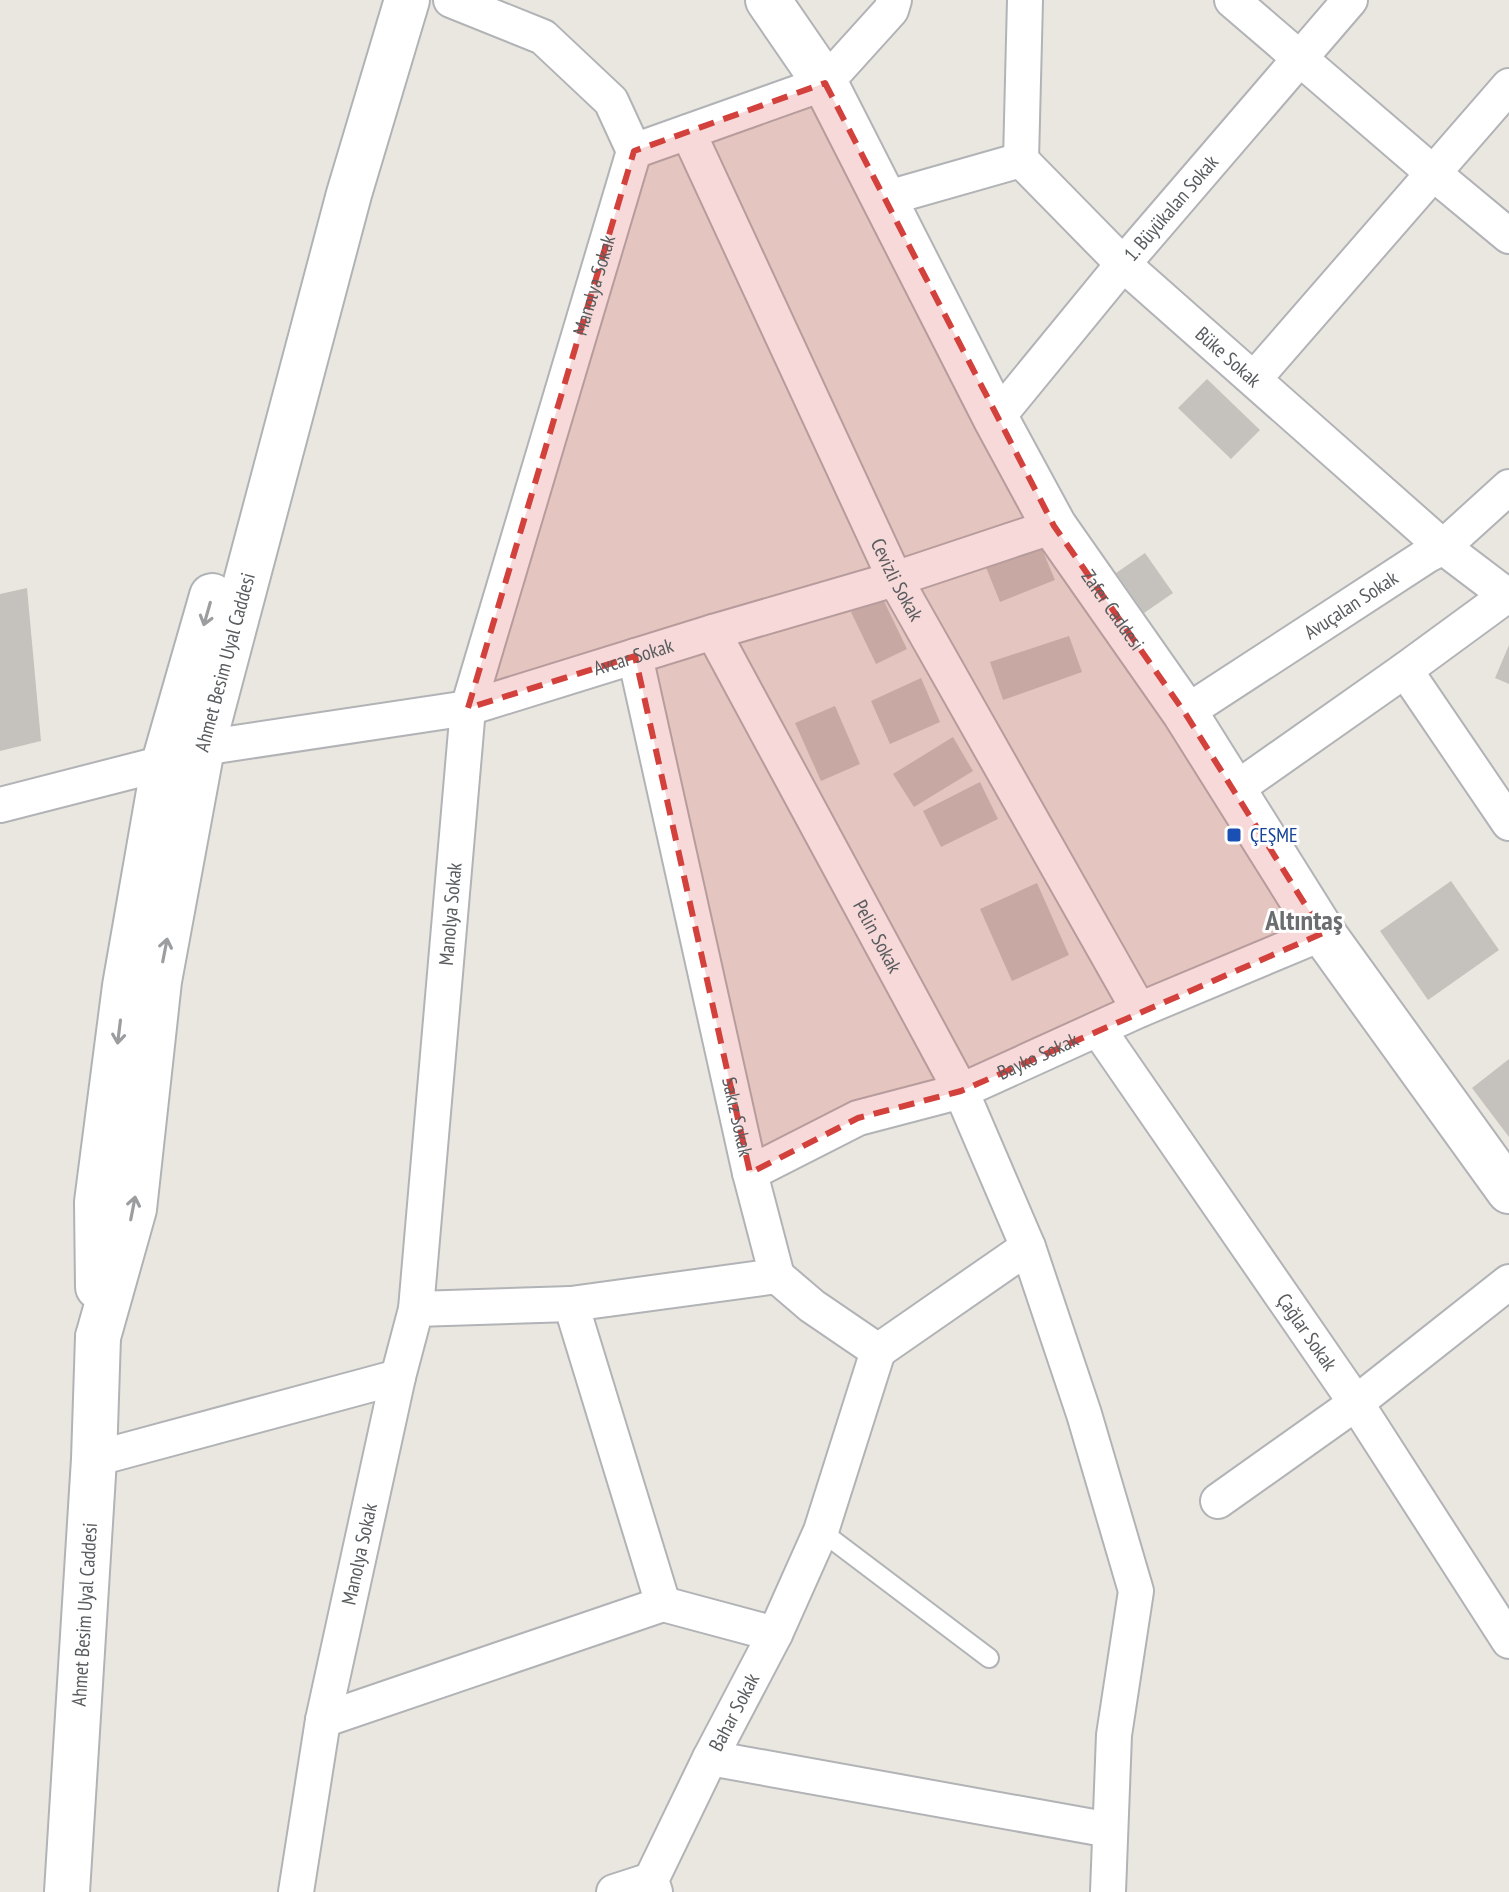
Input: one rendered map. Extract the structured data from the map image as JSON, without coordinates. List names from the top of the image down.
{
  "streets": {
    "main road": ["Zafer Caddesi", "Ahmet Besim Uyal Caddesi"],
    "street": [
      "1. Büyükalan Sokak",
      "Manolya Sokak",
      "Büke Sokak",
      "Cevizli Sokak",
      "Avuçalan Sokak",
      "Avcar Sokak",
      "Pelin Sokak",
      "Bayko Sokak",
      "Sakız Sokak",
      "Çağlar Sokak",
      "Bahar Sokak"
    ]
  },
  "crossings": [
    ["1. Büyükalan Sokak", "Büke Sokak"],
    ["1. Büyükalan Sokak", "Zafer Caddesi"],
    ["Manolya Sokak", "Avcar Sokak"],
    ["Büke Sokak", "Avuçalan Sokak"],
    ["Cevizli Sokak", "Avcar Sokak"],
    ["Cevizli Sokak", "Bayko Sokak"],
    ["Avuçalan Sokak", "Zafer Caddesi"],
    ["Zafer Caddesi", "Avcar Sokak"],
    ["Zafer Caddesi", "Bayko Sokak"],
    ["Avcar Sokak", "Ahmet Besim Uyal Caddesi"],
    ["Avcar Sokak", "Pelin Sokak"],
    ["Avcar Sokak", "Sakız Sokak"],
    ["Pelin Sokak", "Bayko Sokak"],
    ["Bayko Sokak", "Sakız Sokak"],
    ["Bayko Sokak", "Çağlar Sokak"]
  ],
  "districts": ["Altıntaş"],
  "places": {
    "transit": ["ÇEŞME"]
  }
}
